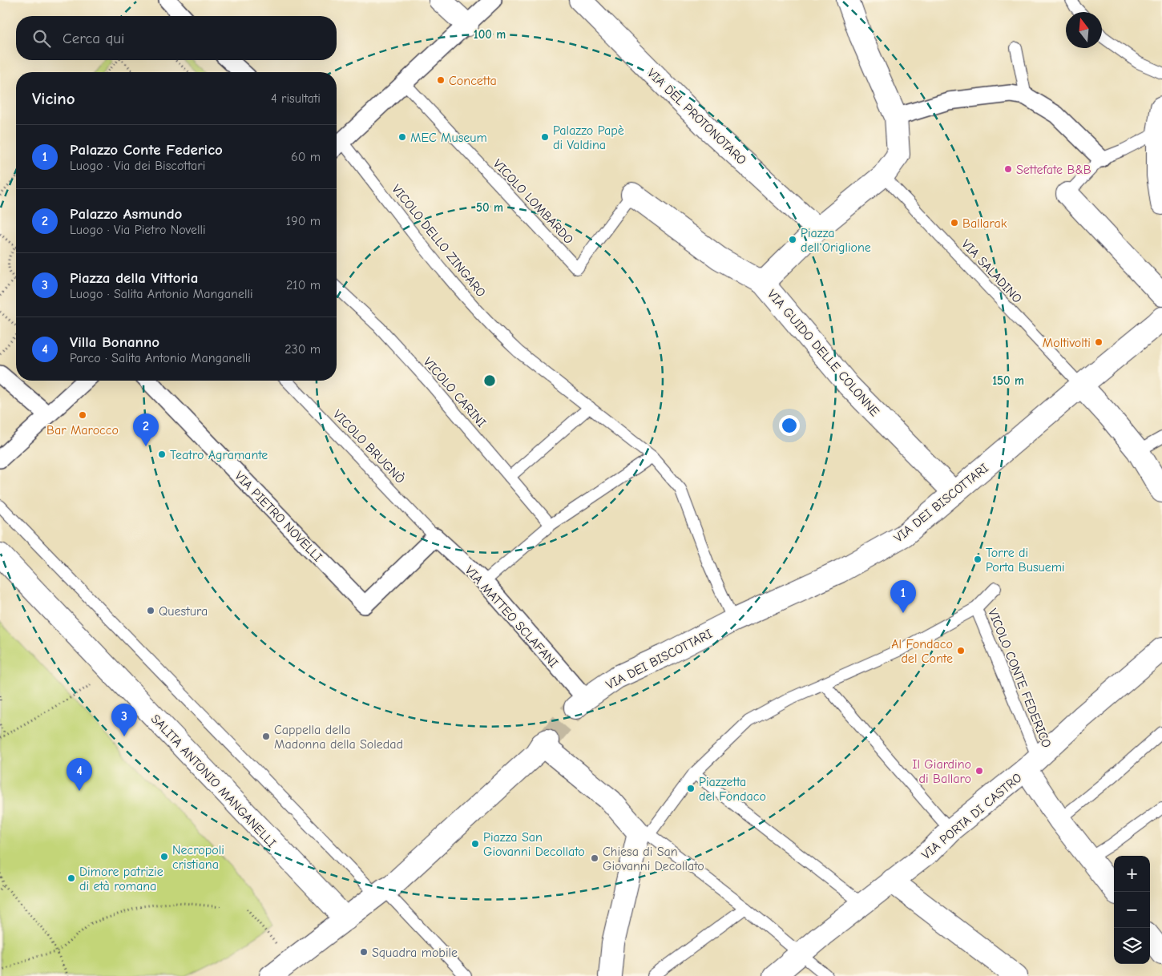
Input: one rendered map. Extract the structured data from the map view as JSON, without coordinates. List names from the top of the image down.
{
  "streets": {
    "street": [
      "VIA DEL PROTONOTARO",
      "VIA GUIDO DELLE COLONNE",
      "VIA DEI BISCOTTARI",
      "VIA PIETRO NOVELLI",
      "VIA MATTEO SCLAFANI",
      "SALITA ANTONIO MANGANELLI",
      "VIA PORTA DI CASTRO"
    ],
    "lane": [
      "VICOLO LOMBARDO",
      "VICOLO DELLO ZINGARO",
      "VIA SALADINO",
      "VICOLO CARINI",
      "VICOLO BRUGNÒ",
      "VICOLO CONTE FEDERICO"
    ]
  },
  "crossings": [
    ["VICOLO LOMBARDO", "VIA GUIDO DELLE COLONNE"],
    ["VICOLO DELLO ZINGARO", "VIA DEI BISCOTTARI"],
    ["VIA SALADINO", "VIA DEI BISCOTTARI"],
    ["VIA GUIDO DELLE COLONNE", "VIA DEI BISCOTTARI"],
    ["VICOLO BRUGNÒ", "VIA PIETRO NOVELLI"],
    ["VICOLO BRUGNÒ", "VIA MATTEO SCLAFANI"],
    ["VIA DEI BISCOTTARI", "VIA MATTEO SCLAFANI"],
    ["VIA PIETRO NOVELLI", "VIA MATTEO SCLAFANI"],
    ["VICOLO CONTE FEDERICO", "VIA PORTA DI CASTRO"]
  ],
  "places": [
    "Concetta",
    "MEC Museum",
    "Palazzo Papè di Valdina",
    "Settefate B&B",
    "Ballarak",
    "Piazza dell'Origlione",
    "Moltivolti",
    "Bar Marocco",
    "Teatro Agramante",
    "Torre di Porta Busuemi",
    "Questura",
    "Al Fondaco del Conte",
    "Cappella della Madonna della Soledad",
    "Il Giardino di Ballaro",
    "Piazzetta del Fondaco",
    "Piazza San Giovanni Decollato",
    "Necropoli cristiana",
    "Chiesa di San Giovanni Decollato",
    "Dimore patrizie di età romana",
    "Squadra mobile"
  ],
  "north": "top",
  "page": {
    "search": "Cerca qui",
    "heading": ["Vicino", "4 risultati"],
    "list": [
      {
        "mark": "1",
        "name": "Palazzo Conte Federico",
        "note": "Luogo · Via dei Biscottari",
        "value": "60 m"
      },
      {
        "mark": "2",
        "name": "Palazzo Asmundo",
        "note": "Luogo · Via Pietro Novelli",
        "value": "190 m"
      },
      {
        "mark": "3",
        "name": "Piazza della Vittoria",
        "note": "Luogo · Salita Antonio Manganelli",
        "value": "210 m"
      },
      {
        "mark": "4",
        "name": "Villa Bonanno",
        "note": "Parco · Salita Antonio Manganelli",
        "value": "230 m"
      }
    ],
    "pins": [
      "2",
      "1",
      "3",
      "4"
    ],
    "map_buttons": ["+", "−"]
  },
  "rings": ["100 m", "50 m", "150 m"]
}
